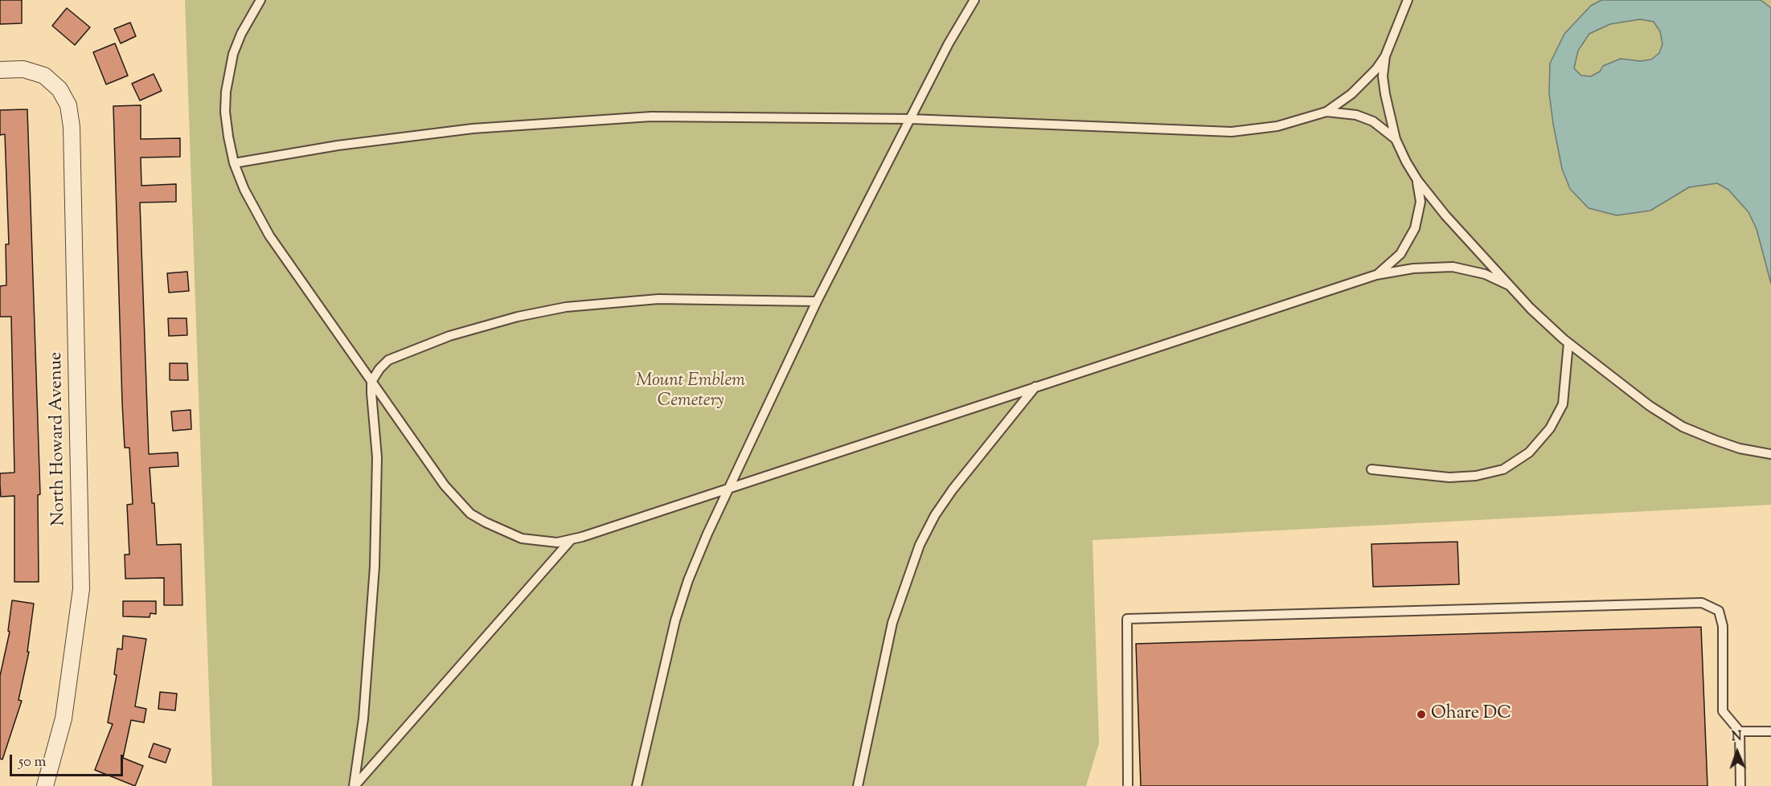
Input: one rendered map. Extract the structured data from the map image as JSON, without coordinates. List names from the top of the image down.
{
  "streets": {
    "street": ["North Howard Avenue"]
  },
  "parks": ["Mount Emblem Cemetery"],
  "places": ["Ohare DC"],
  "scale_bar": "50 m",
  "north": "top"
}
